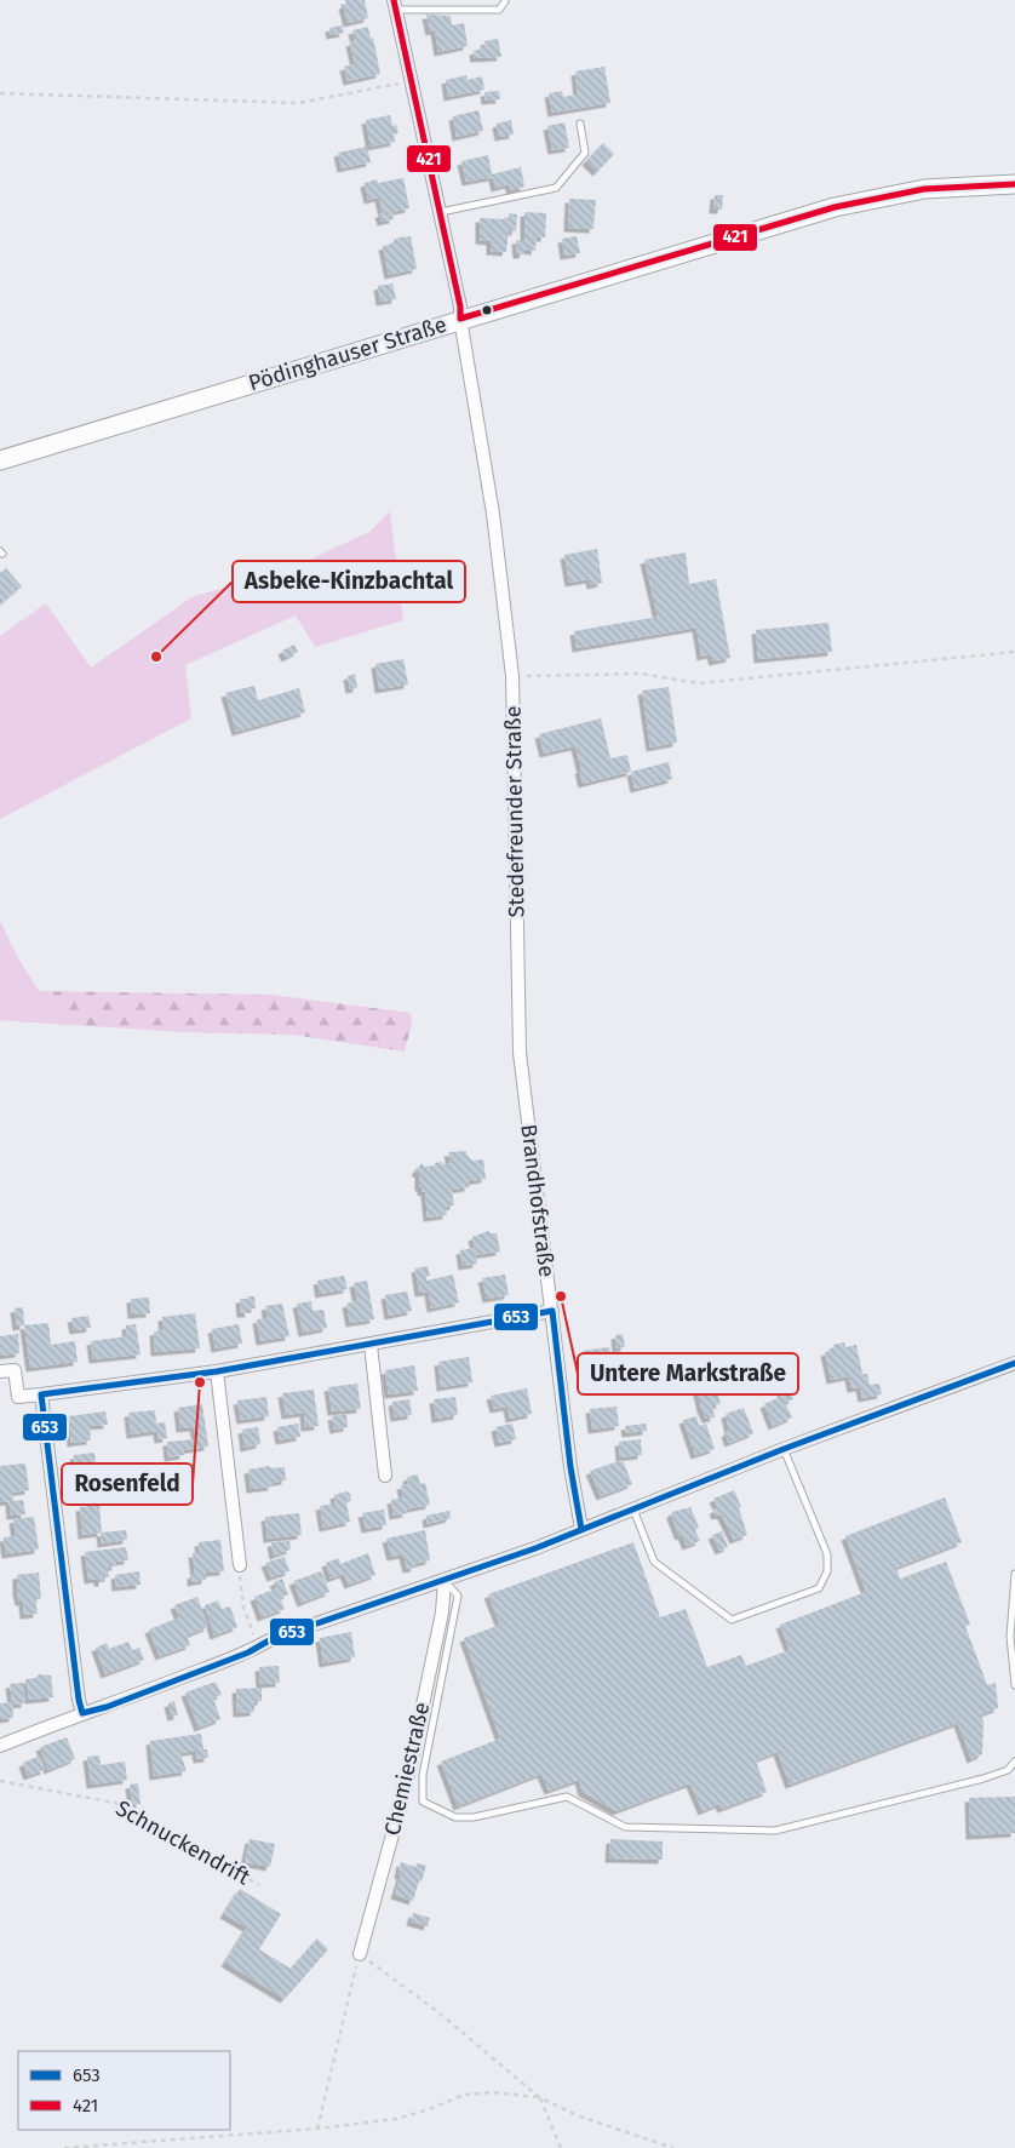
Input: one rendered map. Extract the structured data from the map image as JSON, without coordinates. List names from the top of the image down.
{
  "streets": {
    "street": [
      "Pödinghauser Straße",
      "Stedefreunder Straße",
      "Brandhofstraße",
      "Chemiestraße"
    ],
    "path": ["Schnuckendrift"]
  },
  "crossings": [
    ["Pödinghauser Straße", "Stedefreunder Straße"],
    ["Stedefreunder Straße", "Brandhofstraße"]
  ],
  "places": ["Asbeke-Kinzbachtal", "Untere Markstraße", "Rosenfeld"],
  "lines": ["transit line 421", "transit line 653"],
  "legend": ["653", "421"]
}
